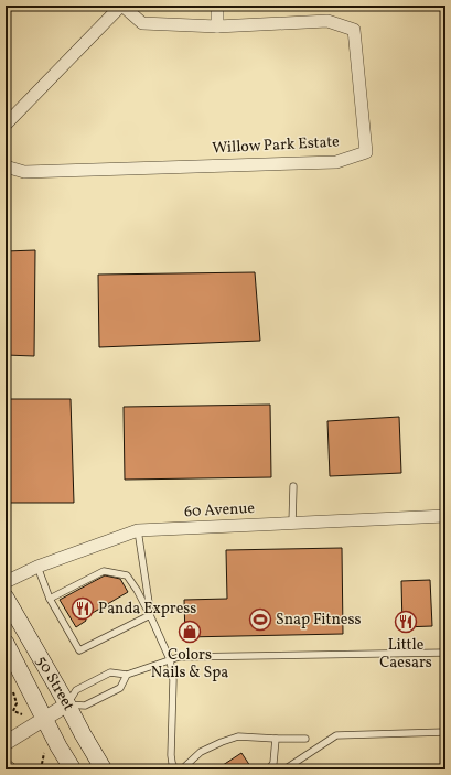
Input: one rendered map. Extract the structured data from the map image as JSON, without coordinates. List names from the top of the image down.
{
  "streets": {
    "main road": ["50 Street"],
    "street": ["Willow Park Estate", "60 Avenue"]
  },
  "places": {
    "restaurant": ["Panda Express", "Little Caesars"],
    "sports": ["Snap Fitness"],
    "shop": ["Colors Nails & Spa"]
  }
}
